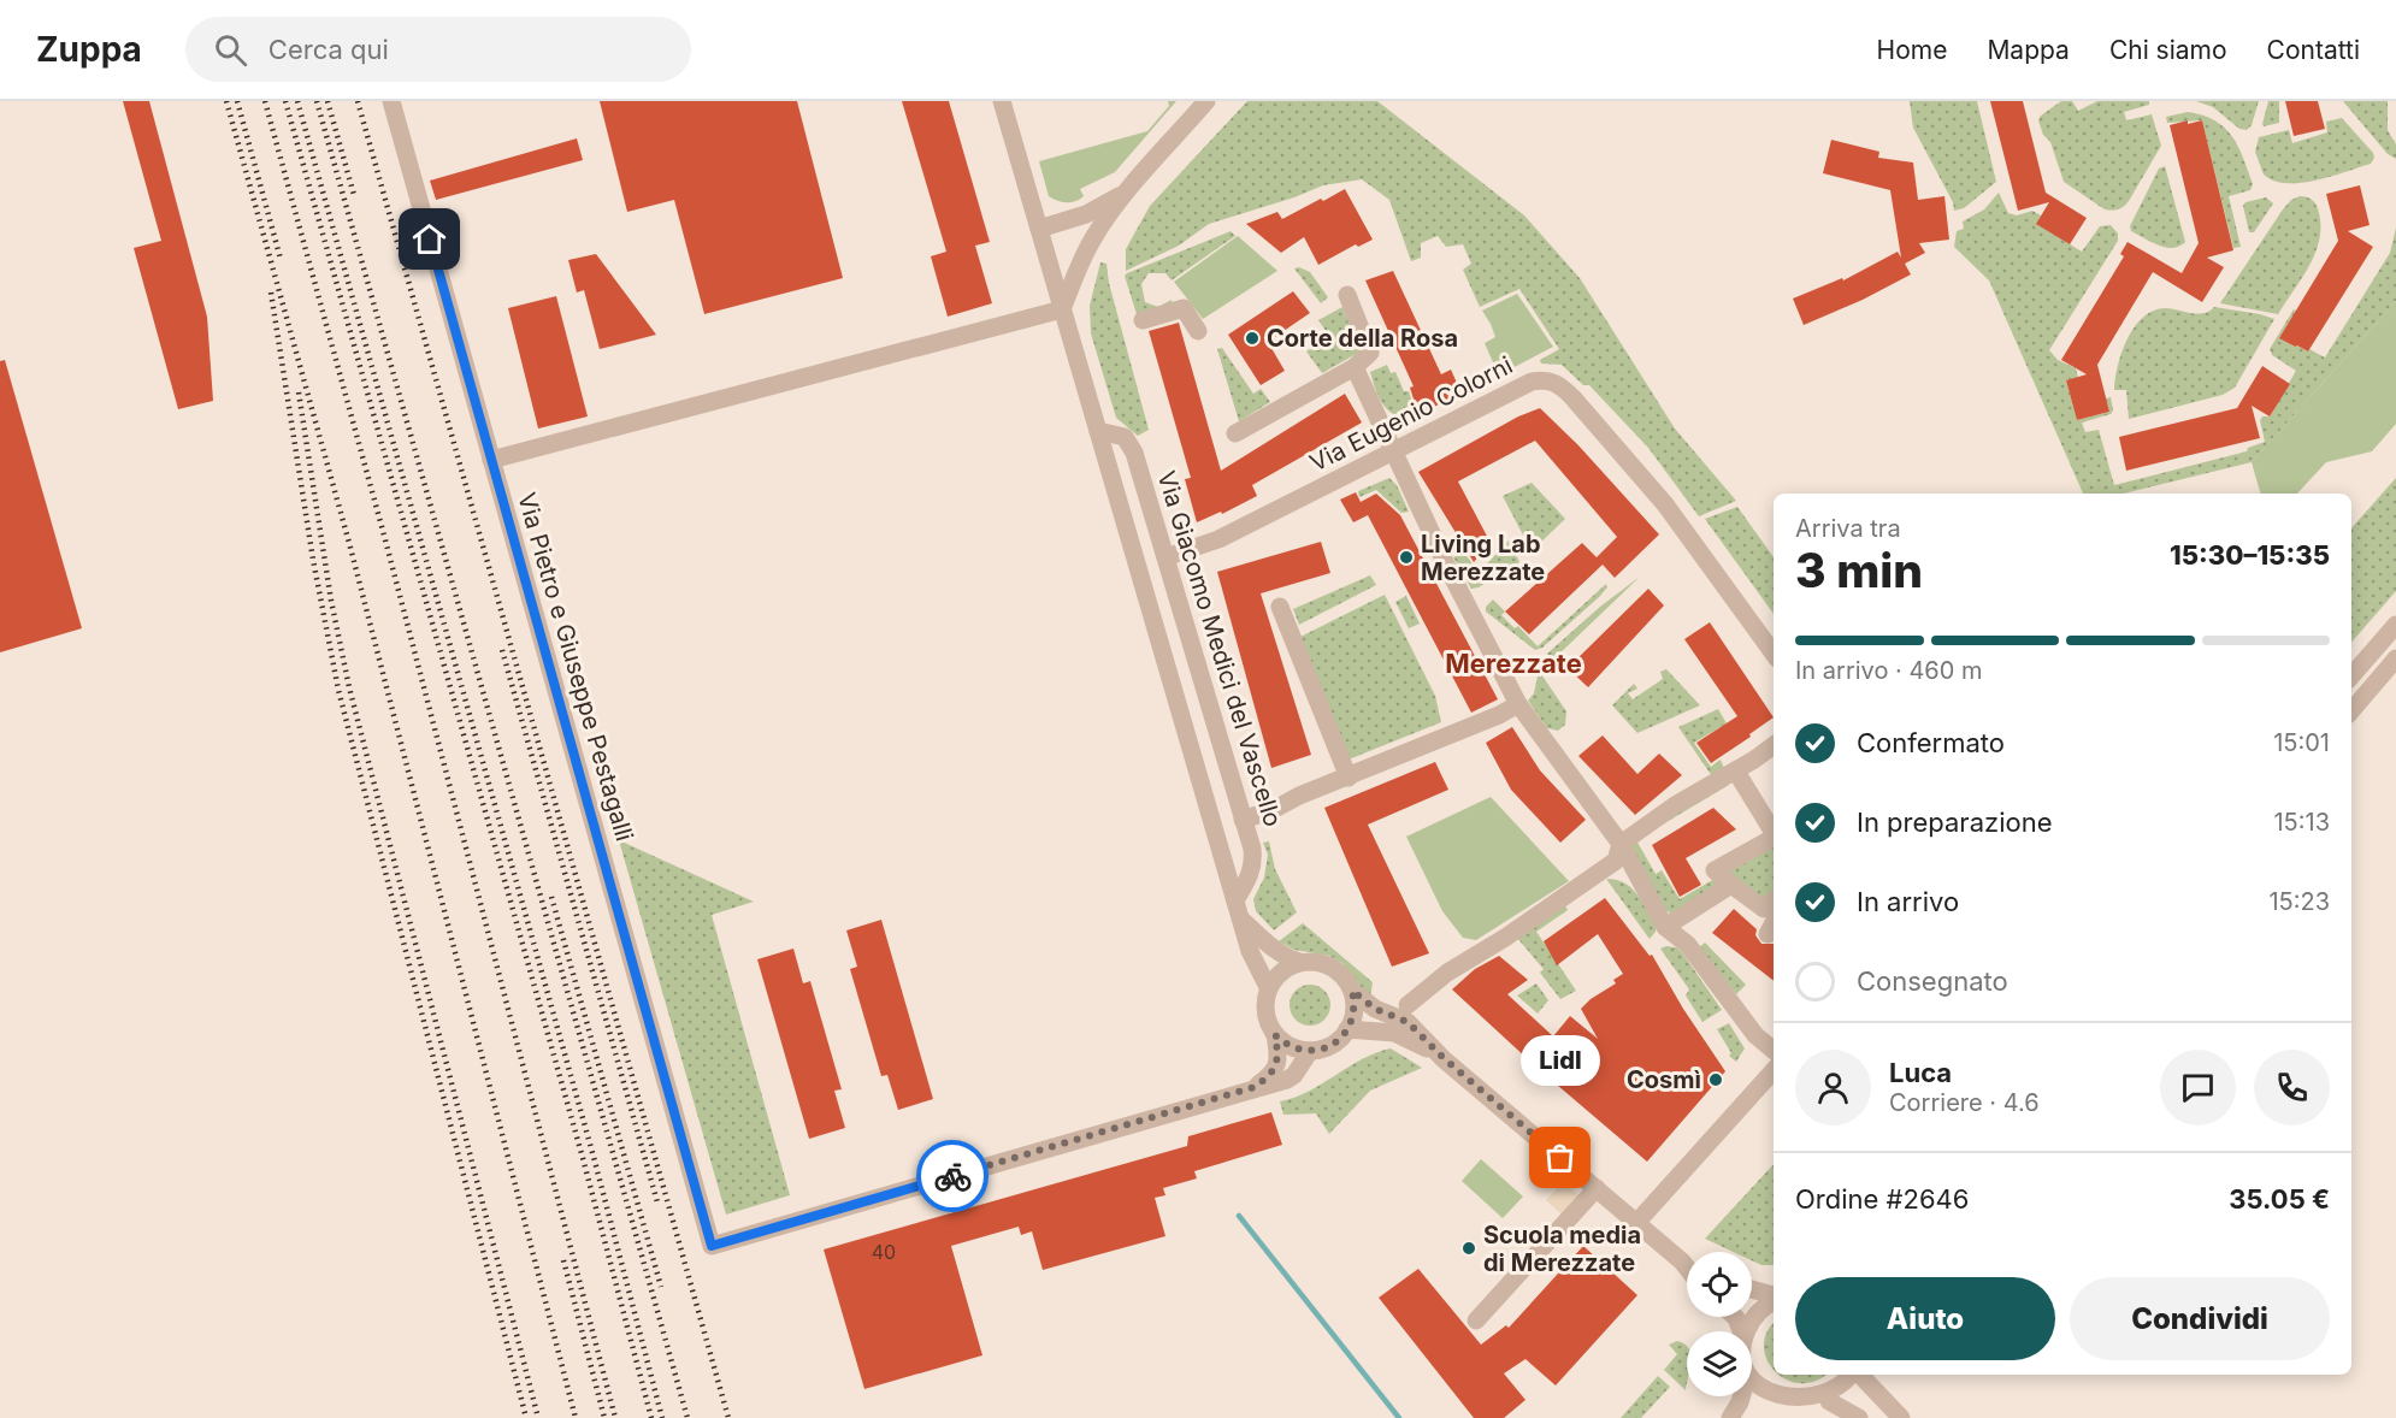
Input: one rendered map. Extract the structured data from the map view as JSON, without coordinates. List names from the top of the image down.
{
  "streets": {
    "street": ["Via Eugenio Colorni", "Via Giacomo Medici del Vascello", "Via Pietro e Giuseppe Pestagalli"]
  },
  "crossings": [
    ["Via Eugenio Colorni", "Via Giacomo Medici del Vascello"]
  ],
  "districts": ["Merezzate"],
  "places": [
    "Corte della Rosa",
    "Living Lab Merezzate",
    "Cosmì",
    "Lidl",
    "Scuola media di Merezzate"
  ],
  "house_numbers": ["40"],
  "page": {
    "header": "Zuppa",
    "search": "Cerca qui",
    "nav": [
      "Home",
      "Mappa",
      "Chi siamo",
      "Contatti"
    ],
    "heading": ["3 min", "Arriva tra", "15:30–15:35"],
    "panel": [
      "Luca",
      "Corriere · 4.6",
      "Ordine #2646",
      "35.05 €"
    ],
    "bar": "In arrivo · 460 m",
    "list": [
      ["Confermato", "15:01"],
      ["In preparazione", "15:13"],
      ["In arrivo", "15:23"],
      "Consegnato"
    ],
    "bubble": "Lidl",
    "buttons": ["Aiuto", "Condividi"]
  }
}
